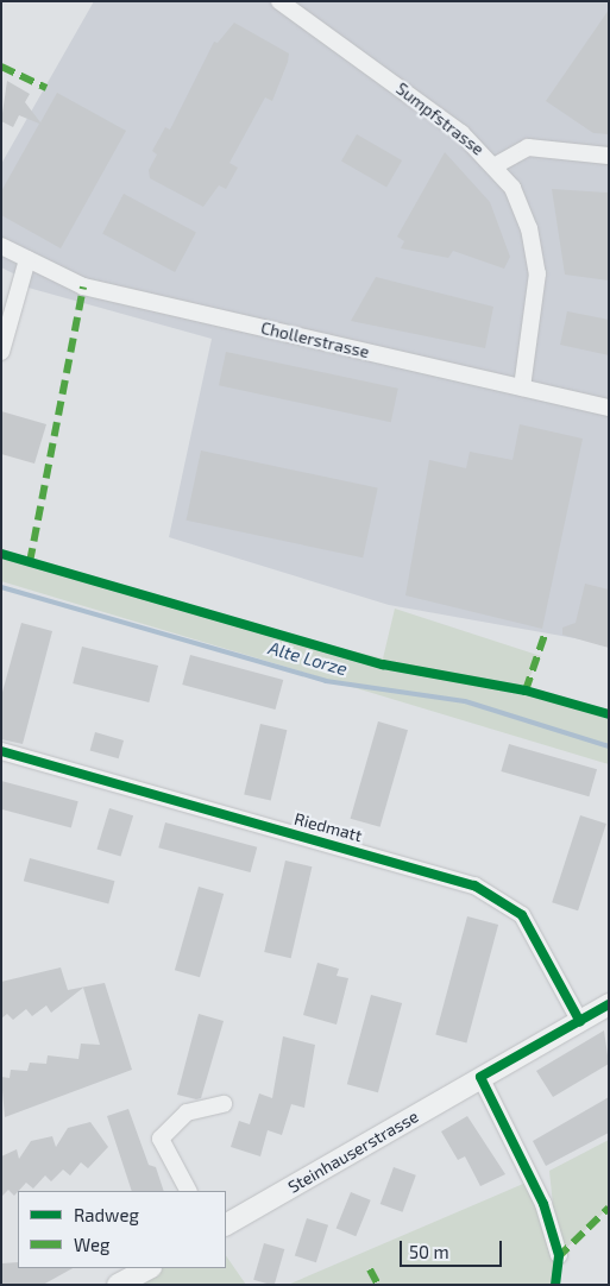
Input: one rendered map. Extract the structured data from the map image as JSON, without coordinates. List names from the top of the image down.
{
  "streets": {
    "street": [
      "Sumpfstrasse",
      "Chollerstrasse",
      "Riedmatt",
      "Steinhauserstrasse"
    ]
  },
  "crossings": [
    ["Sumpfstrasse", "Chollerstrasse"],
    ["Riedmatt", "Steinhauserstrasse"]
  ],
  "water": ["Alte Lorze"],
  "legend": ["Radweg", "Weg"],
  "scale_bar": "50 m"
}
